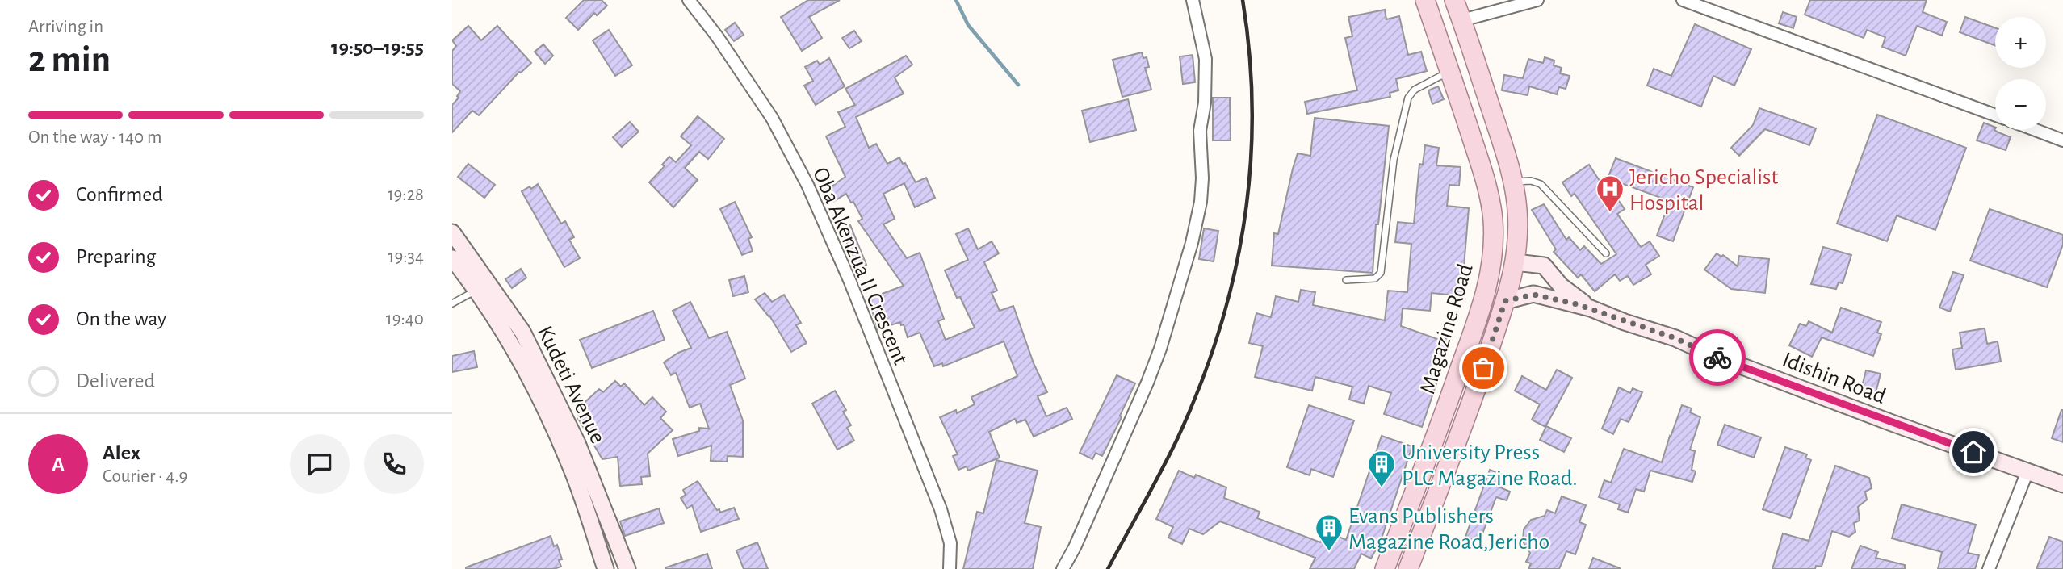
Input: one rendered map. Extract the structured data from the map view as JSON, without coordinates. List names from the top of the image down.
{
  "streets": {
    "main road": ["Magazine Road", "Idishin Road", "Kudeti Avenue"],
    "street": ["Oba Akenzua II Crescent"]
  },
  "places": {
    "hospital": ["Jericho Specialist Hospital"],
    "building": ["University Press PLC Magazine Road.", "Evans Publishers Magazine Road,Jericho"]
  },
  "page": {
    "heading": ["2 min", "Arriving in", "19:50–19:55"],
    "panel": ["Alex", "Courier · 4.9"],
    "map_buttons": ["+", "−"],
    "bar": "On the way · 140 m",
    "list": [
      ["Confirmed", "19:28"],
      ["Preparing", "19:34"],
      ["On the way", "19:40"],
      "Delivered"
    ],
    "round": "A"
  }
}
